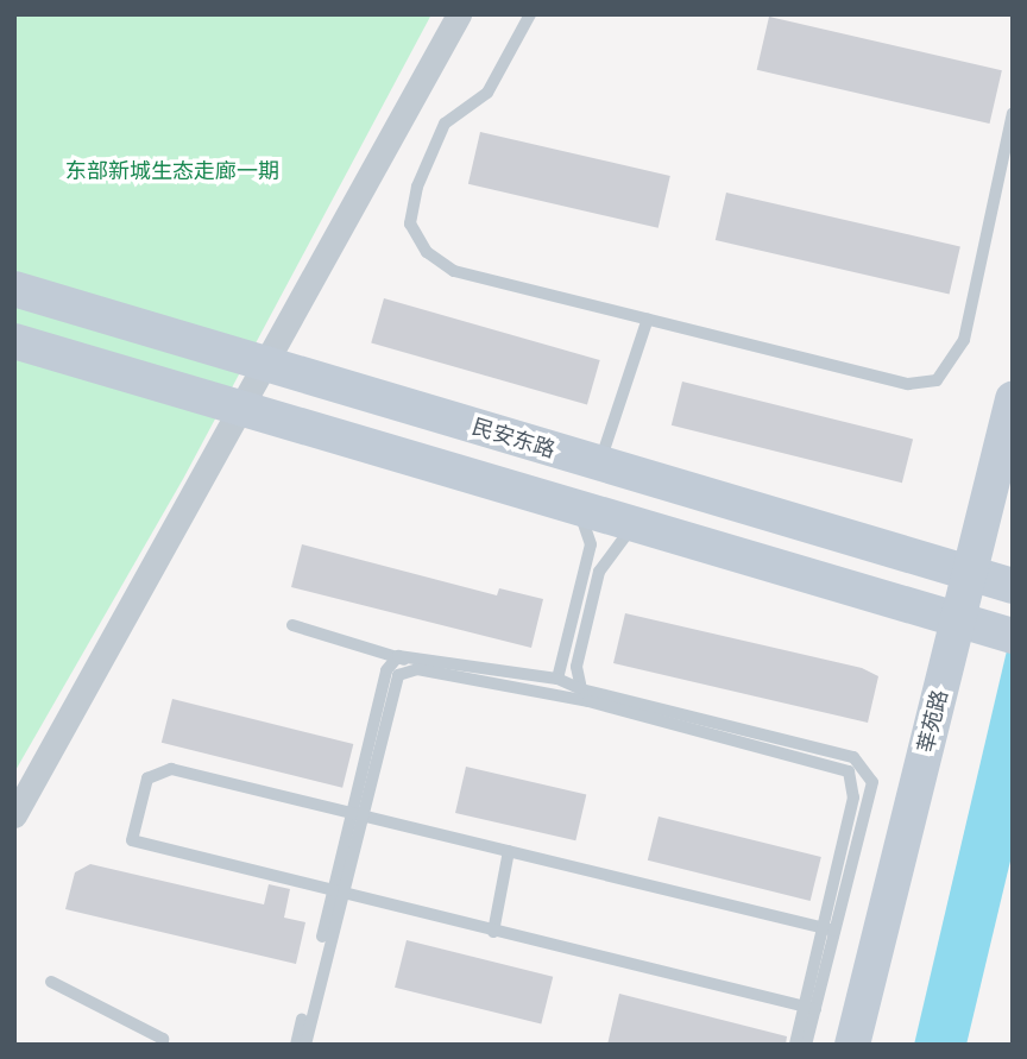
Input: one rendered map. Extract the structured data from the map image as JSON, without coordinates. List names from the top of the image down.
{
  "streets": {
    "main road": ["民安东路", "莘苑路"]
  },
  "crossings": [
    ["民安东路", "莘苑路"]
  ],
  "parks": ["东部新城生态走廊一期"]
}
